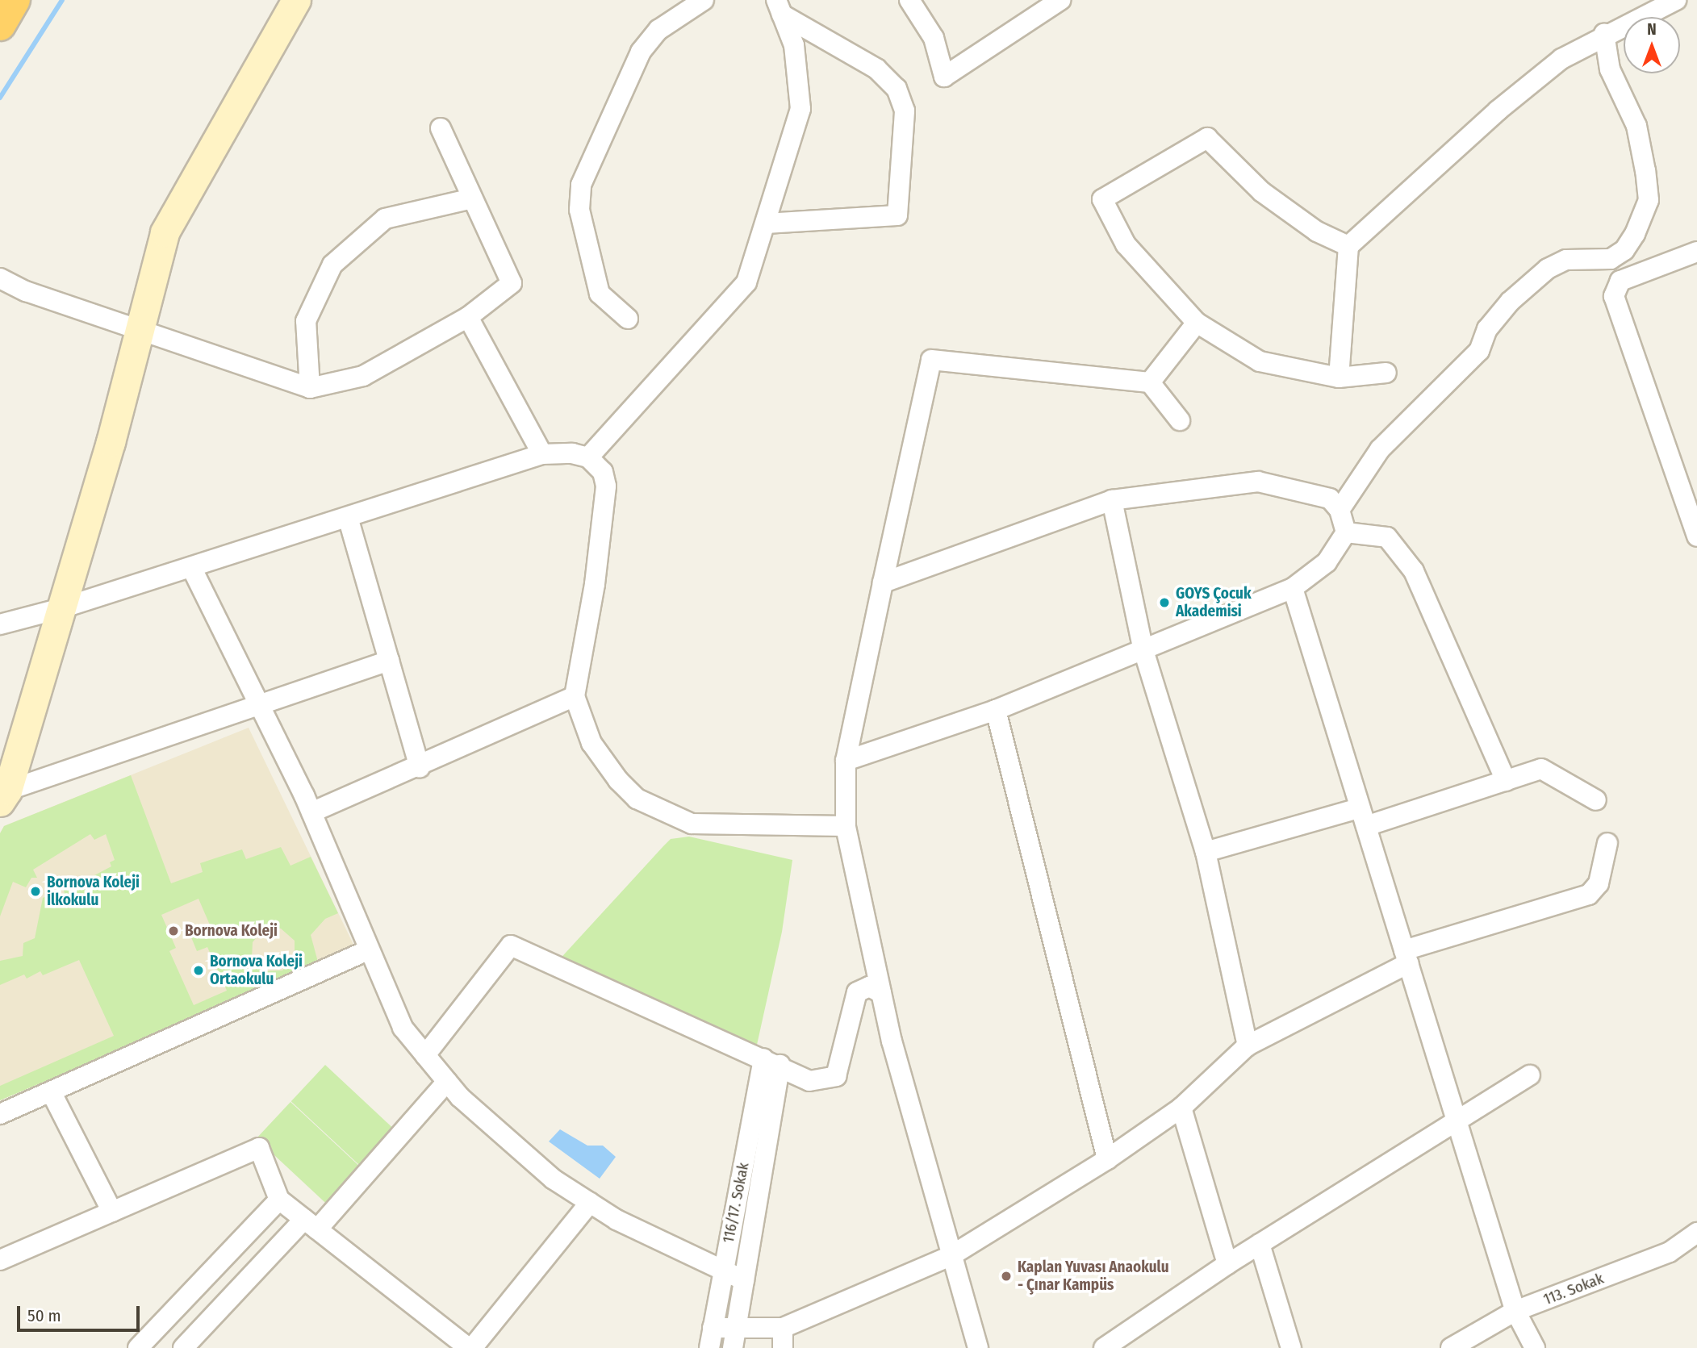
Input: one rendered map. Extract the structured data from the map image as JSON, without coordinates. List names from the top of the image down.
{
  "streets": {
    "street": ["116/17. Sokak", "113. Sokak"]
  },
  "places": [
    "GOYS Çocuk Akademisi",
    "Bornova Koleji İlkokulu",
    "Bornova Koleji",
    "Bornova Koleji Ortaokulu",
    "Kaplan Yuvası Anaokulu - Çınar Kampüs"
  ],
  "scale_bar": "50 m",
  "north": "top"
}
